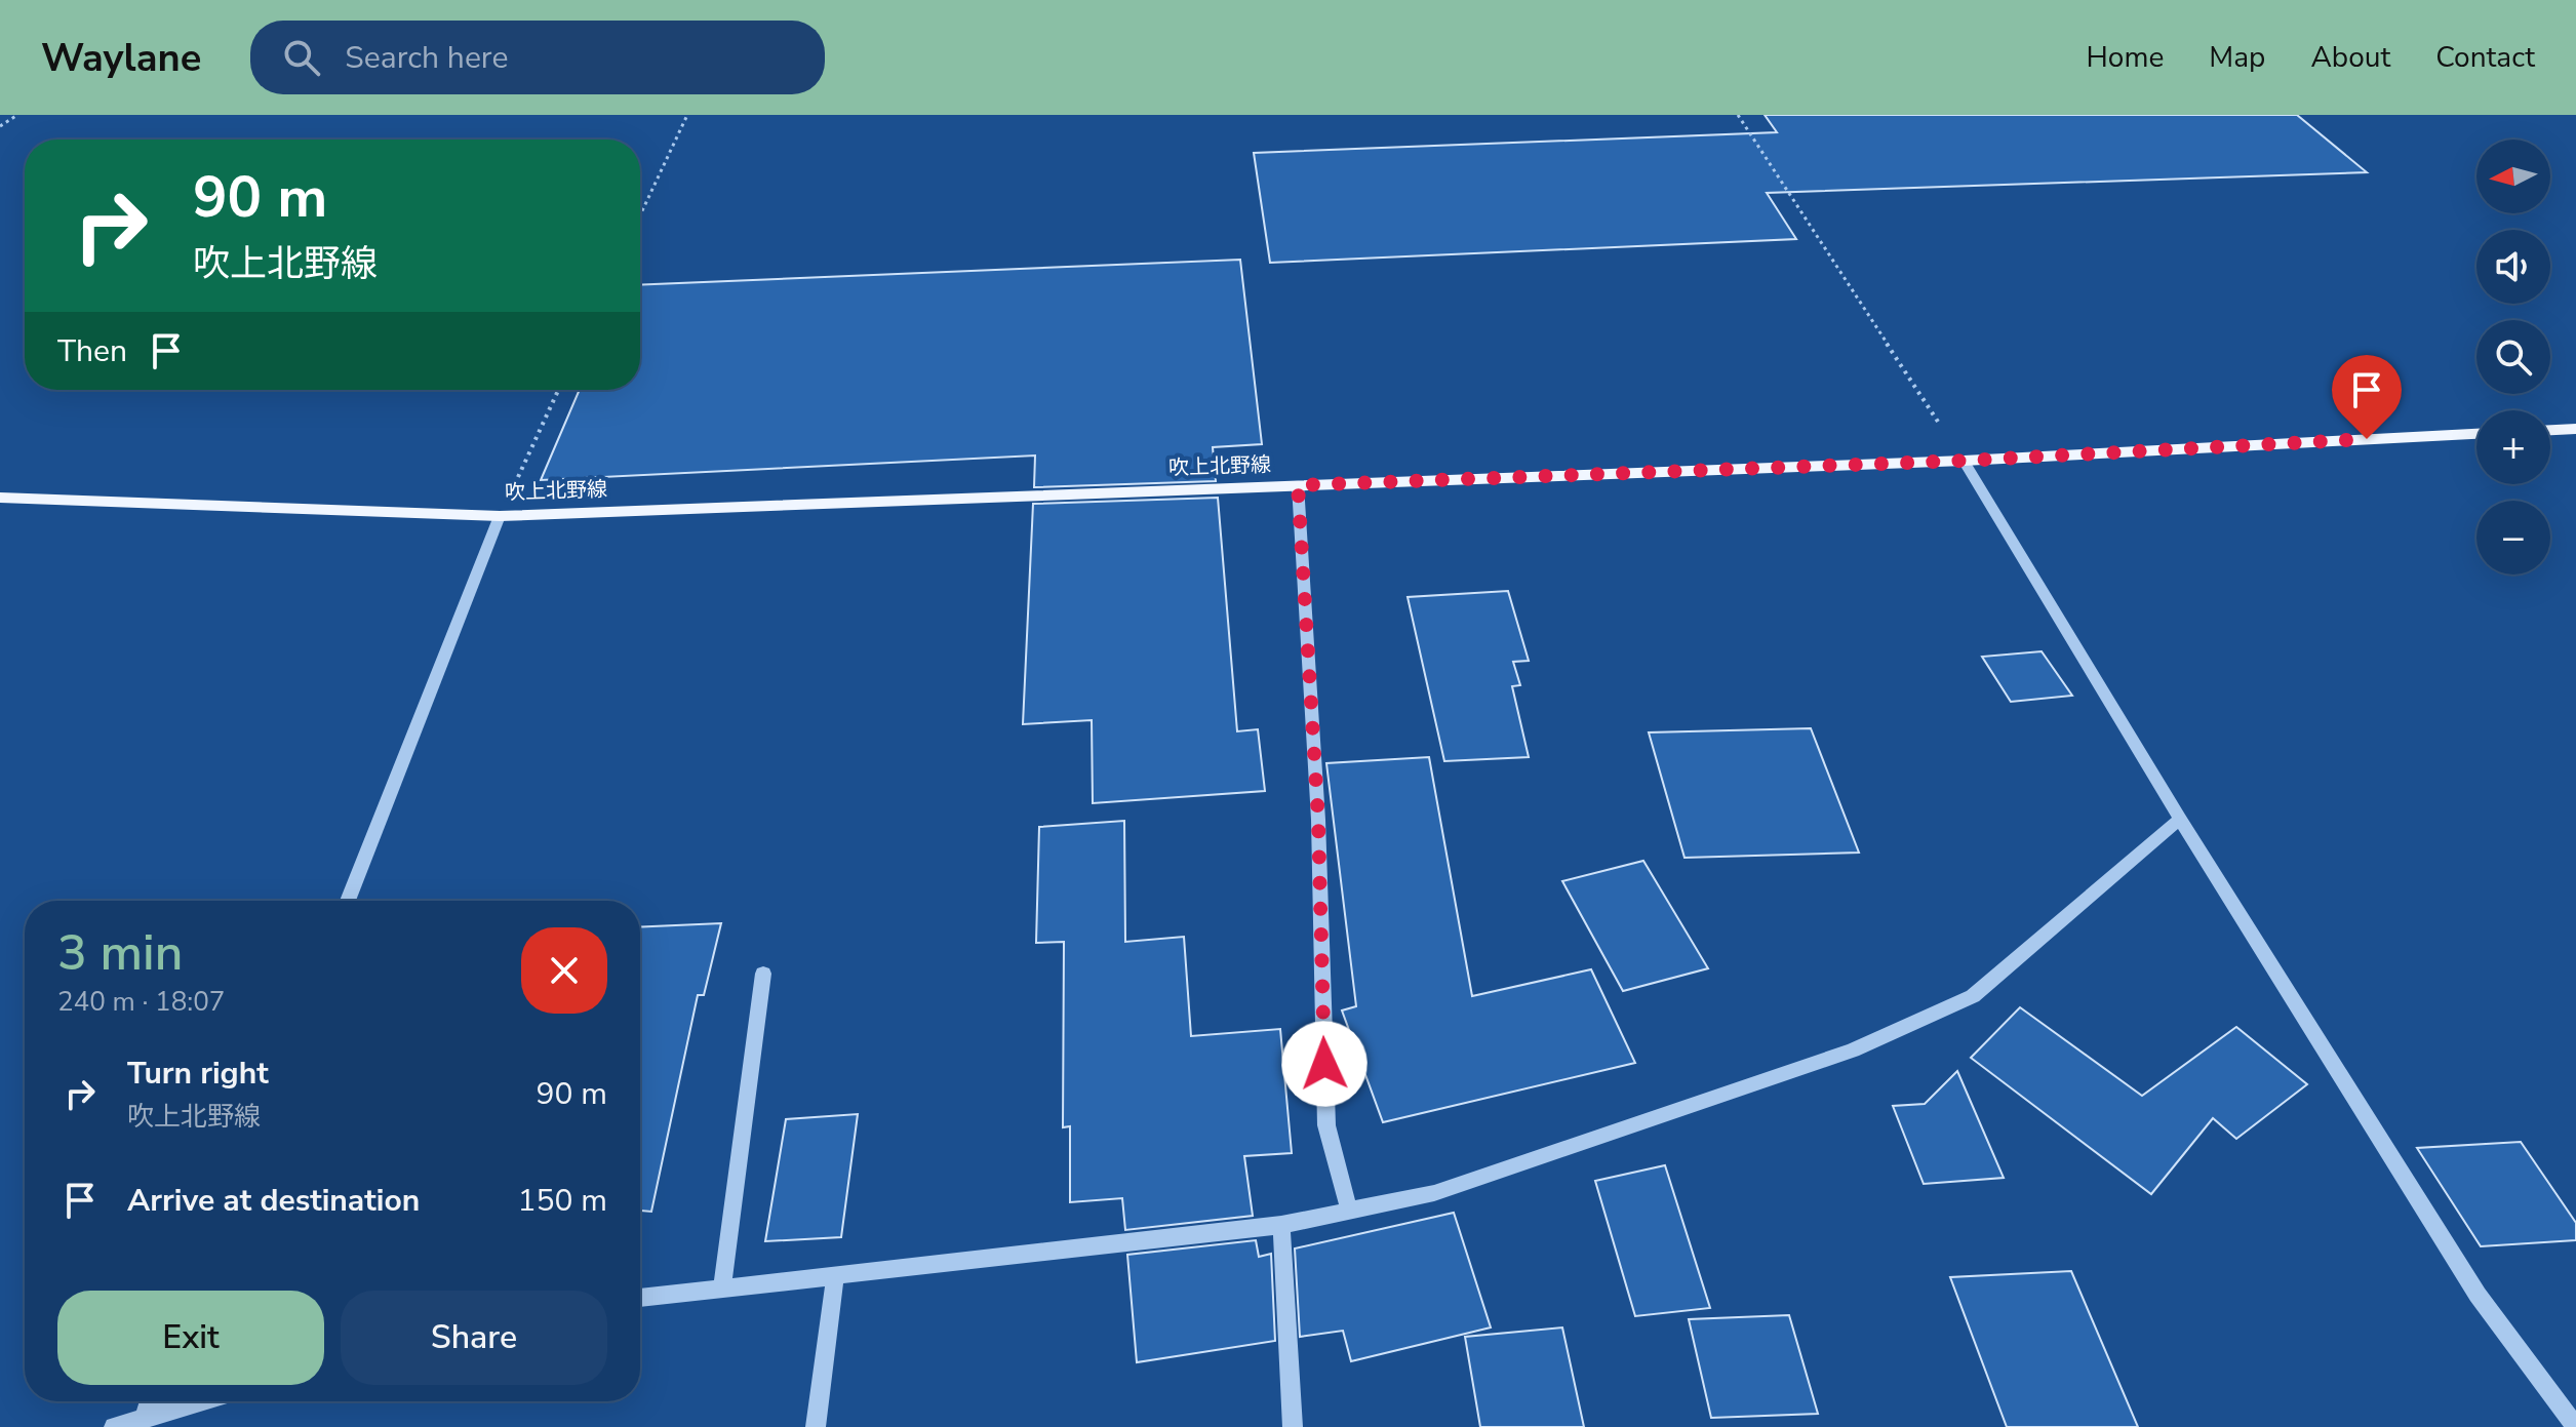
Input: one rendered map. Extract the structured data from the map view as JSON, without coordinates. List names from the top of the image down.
{
  "streets": {
    "main road": ["吹上北野線"]
  },
  "north": "left",
  "page": {
    "header": "Waylane",
    "search": "Search here",
    "nav": [
      "Home",
      "Map",
      "About",
      "Contact"
    ],
    "map_buttons": ["+", "−"],
    "turn": ["90 m", "吹上北野線"],
    "then": "Then",
    "heading": ["3 min", "240 m · 18:07"],
    "list": [
      {
        "name": "Turn right",
        "note": "吹上北野線",
        "value": "90 m"
      },
      {
        "name": "Arrive at destination",
        "value": "150 m"
      }
    ],
    "buttons": ["Exit", "Share"]
  }
}
